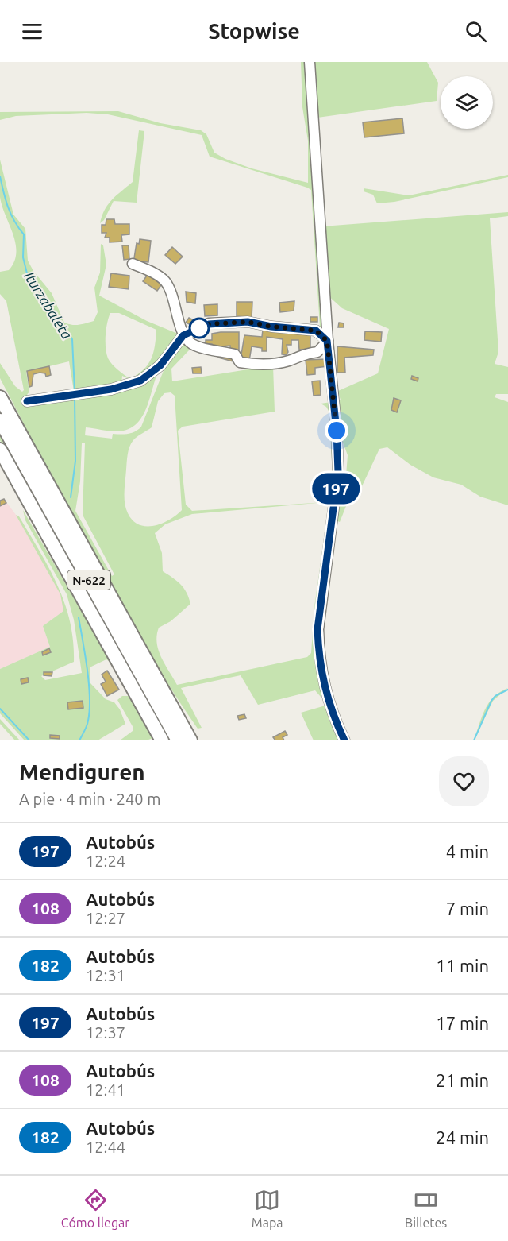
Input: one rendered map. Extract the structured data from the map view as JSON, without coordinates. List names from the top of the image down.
{
  "streets": {
    "highway": ["N-622"]
  },
  "water": ["Iturzabaleta"],
  "lines": ["bus line 197"],
  "page": {
    "header": "Stopwise",
    "on_map": "197",
    "heading": ["Mendiguren", "A pie · 4 min · 240 m"],
    "list": [
      {
        "mark": "197",
        "name": "Autobús",
        "note": "12:24",
        "value": "4 min"
      },
      {
        "mark": "108",
        "name": "Autobús",
        "note": "12:27",
        "value": "7 min"
      },
      {
        "mark": "182",
        "name": "Autobús",
        "note": "12:31",
        "value": "11 min"
      },
      {
        "mark": "197",
        "name": "Autobús",
        "note": "12:37",
        "value": "17 min"
      },
      {
        "mark": "108",
        "name": "Autobús",
        "note": "12:41",
        "value": "21 min"
      },
      {
        "mark": "182",
        "name": "Autobús",
        "note": "12:44",
        "value": "24 min"
      }
    ],
    "tabs": ["Cómo llegar", "Mapa", "Billetes"]
  }
}
